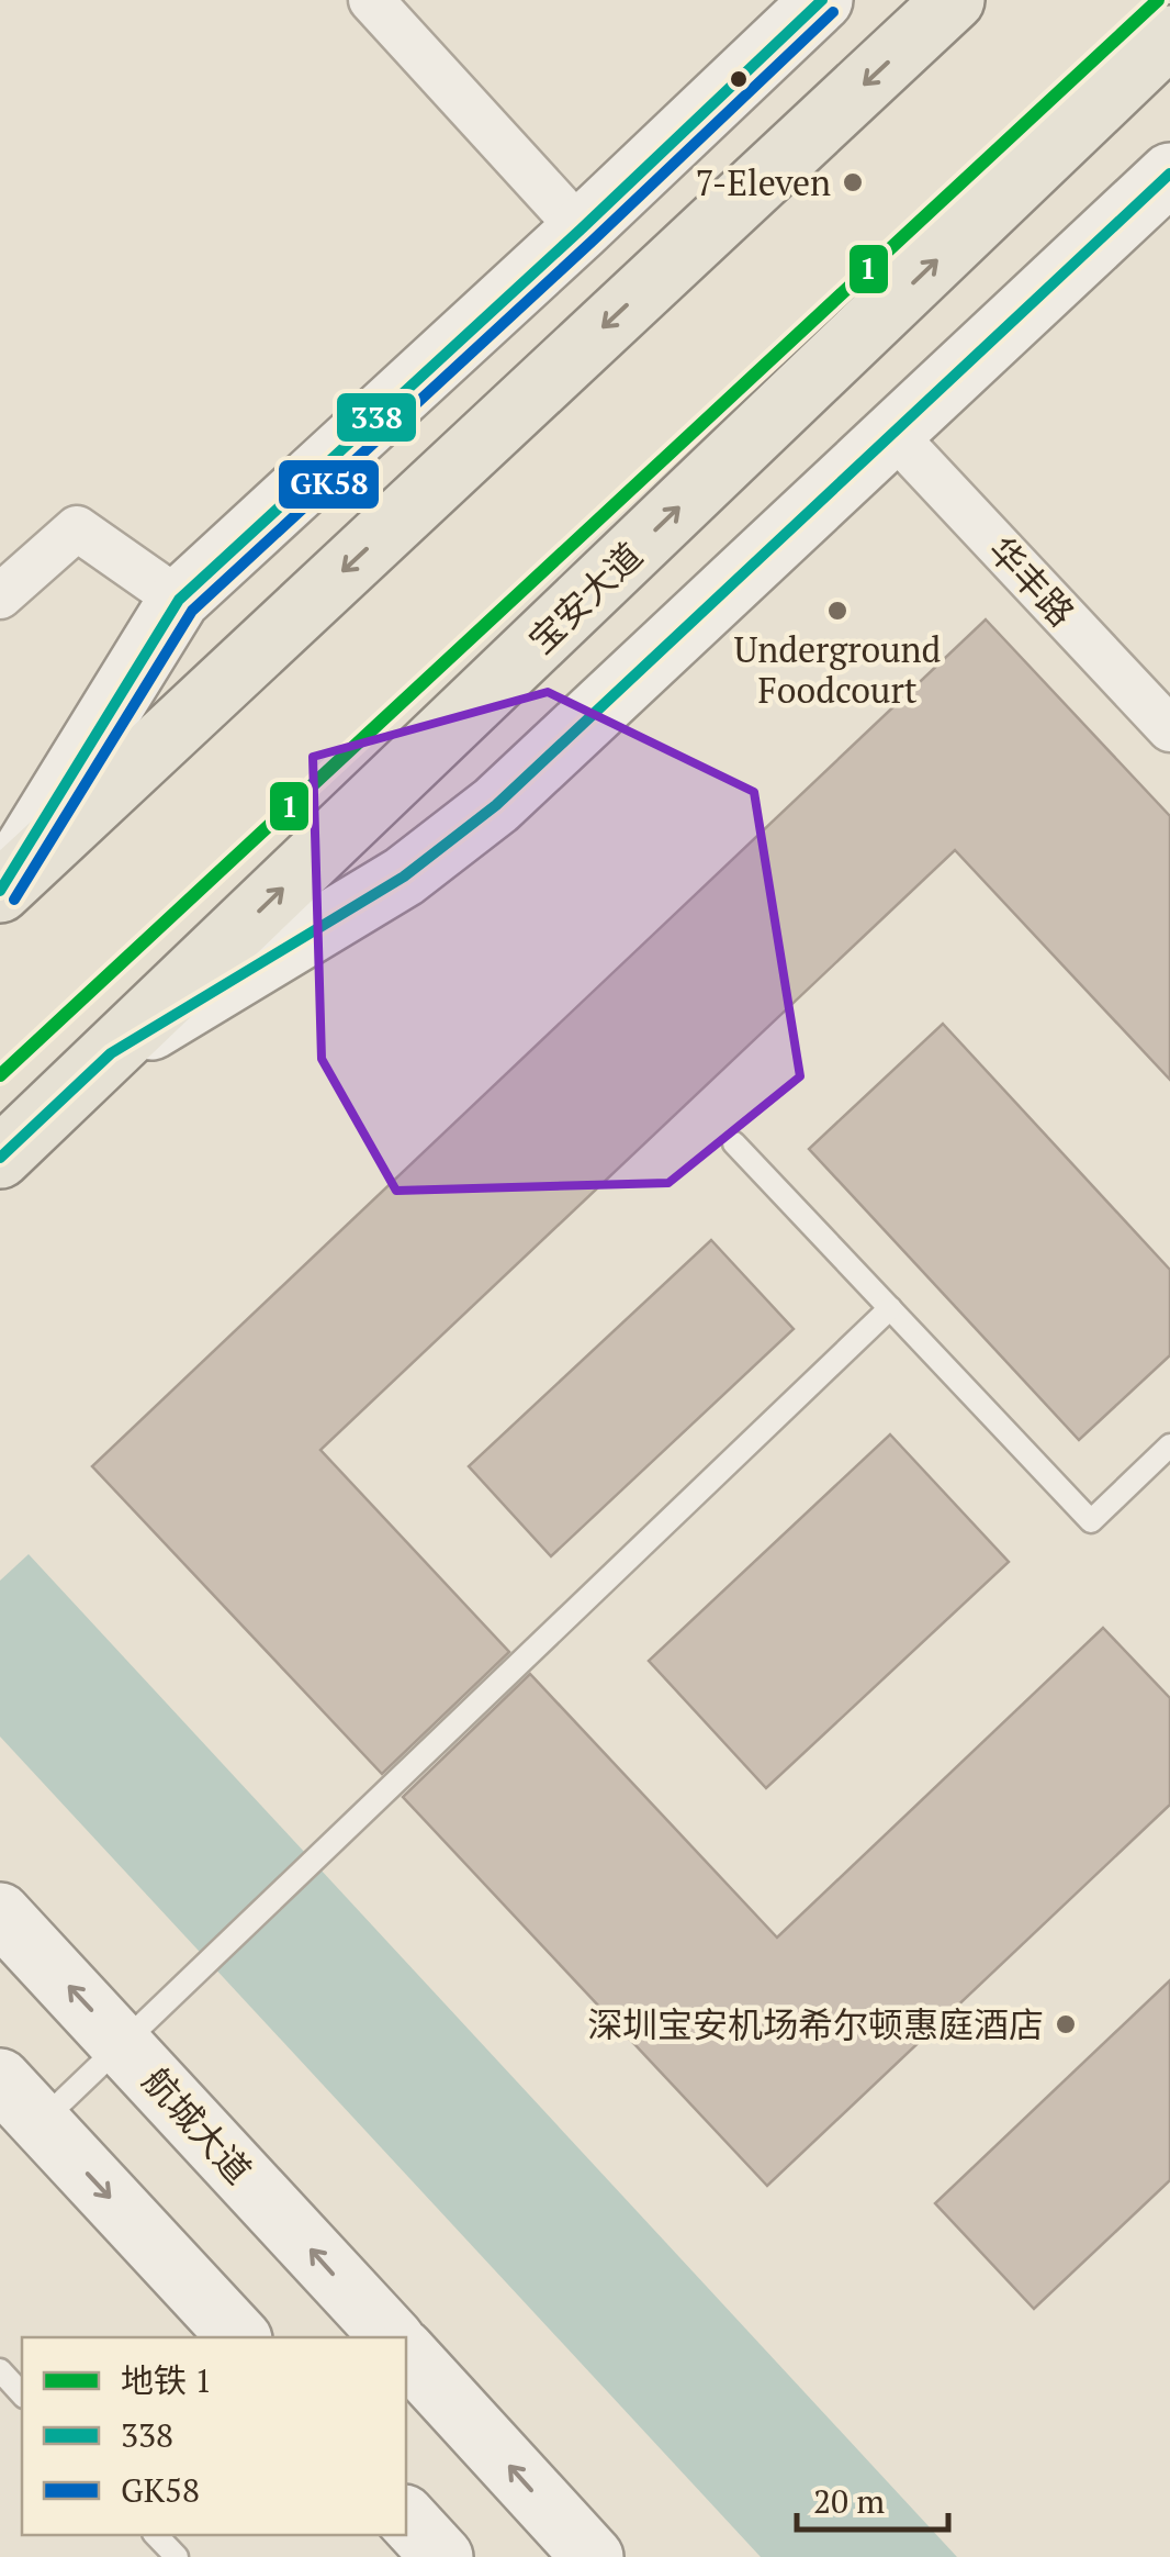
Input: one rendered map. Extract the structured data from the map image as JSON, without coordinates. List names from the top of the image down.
{
  "streets": {
    "main road": ["宝安大道", "航城大道"],
    "street": ["华丰路"]
  },
  "places": ["7-Eleven", "Underground Foodcourt", "深圳宝安机场希尔顿惠庭酒店"],
  "lines": ["metro line 1", "transit line 338", "transit line GK58"],
  "legend": ["地铁 1", "338", "GK58"],
  "scale_bar": "20 m"
}
